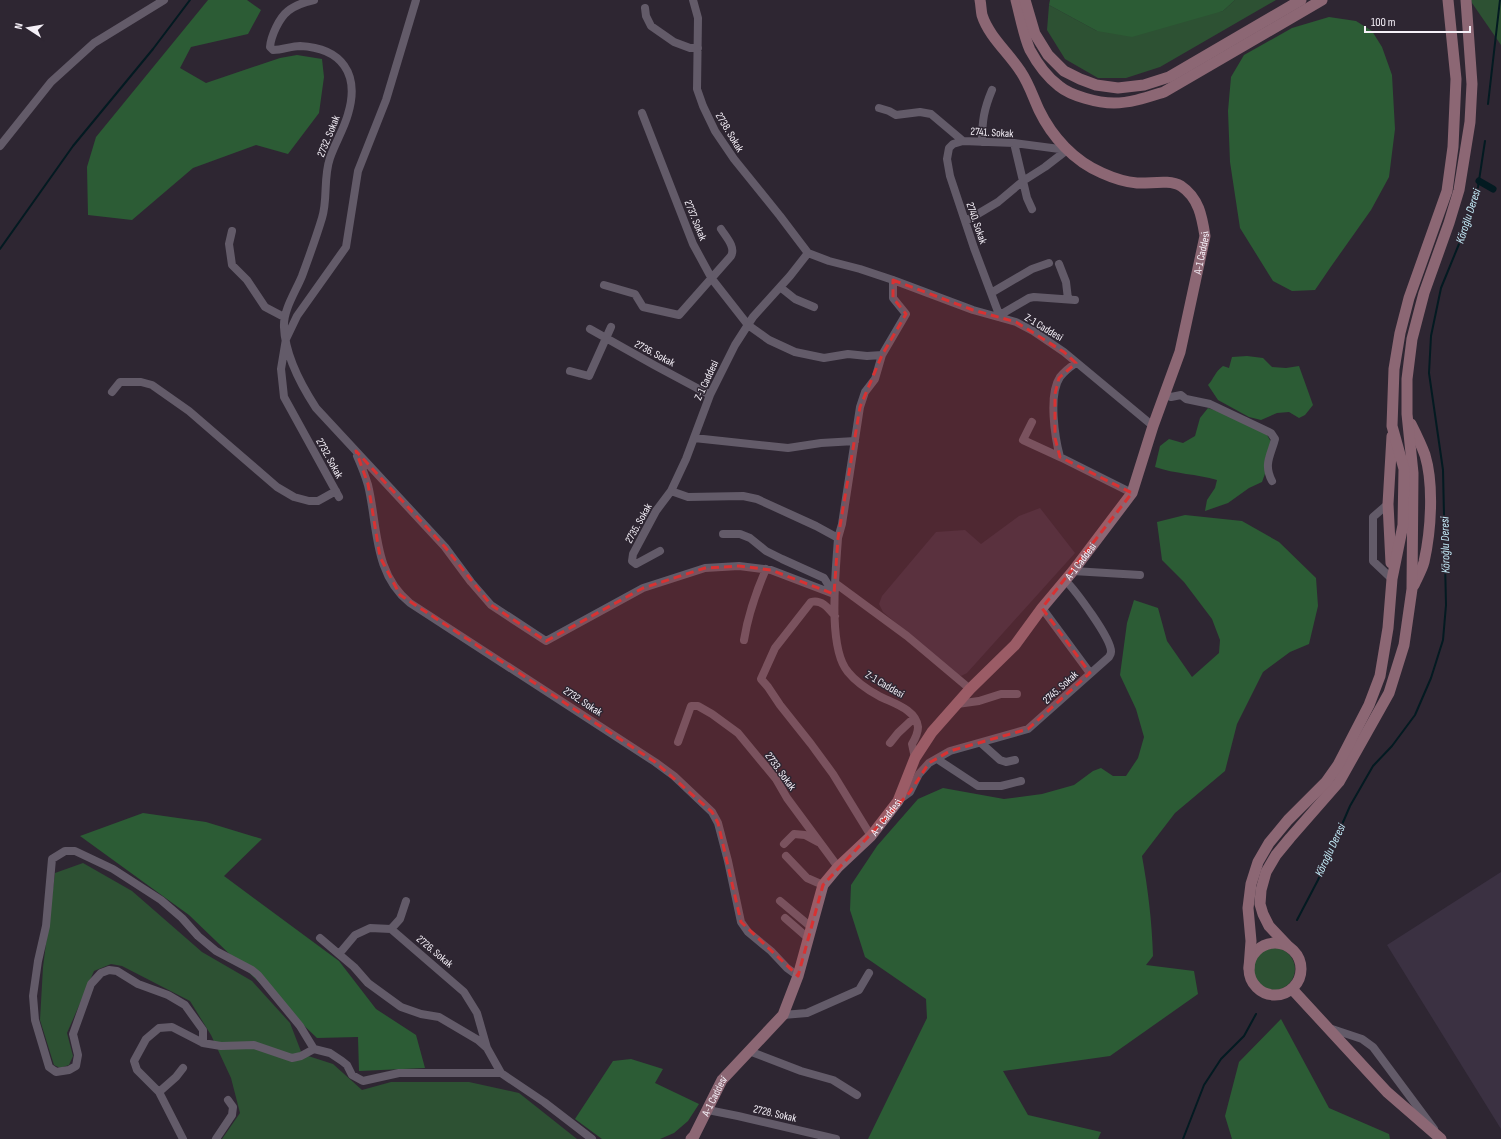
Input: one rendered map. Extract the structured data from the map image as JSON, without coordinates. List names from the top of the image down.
{
  "streets": {
    "main road": ["A-1 Caddesi"],
    "street": [
      "2738. Sokak",
      "2741. Sokak",
      "2732. Sokak",
      "2737. Sokak",
      "2740. Sokak",
      "Z-1 Caddesi",
      "2736. Sokak",
      "2735. Sokak",
      "2745. Sokak",
      "2733. Sokak",
      "2726. Sokak",
      "2728. Sokak"
    ]
  },
  "crossings": [
    ["2738. Sokak", "Z-1 Caddesi"],
    ["2741. Sokak", "2740. Sokak"],
    ["2741. Sokak", "A-1 Caddesi"],
    ["2732. Sokak", "A-1 Caddesi"],
    ["2737. Sokak", "Z-1 Caddesi"],
    ["2740. Sokak", "Z-1 Caddesi"],
    ["A-1 Caddesi", "Z-1 Caddesi"],
    ["A-1 Caddesi", "2745. Sokak"],
    ["A-1 Caddesi", "2733. Sokak"],
    ["A-1 Caddesi", "2728. Sokak"],
    ["Z-1 Caddesi", "2736. Sokak"],
    ["Z-1 Caddesi", "2735. Sokak"]
  ],
  "water": ["Köroğlu Deresi"],
  "scale_bar": "100 m",
  "north": "left"
}
